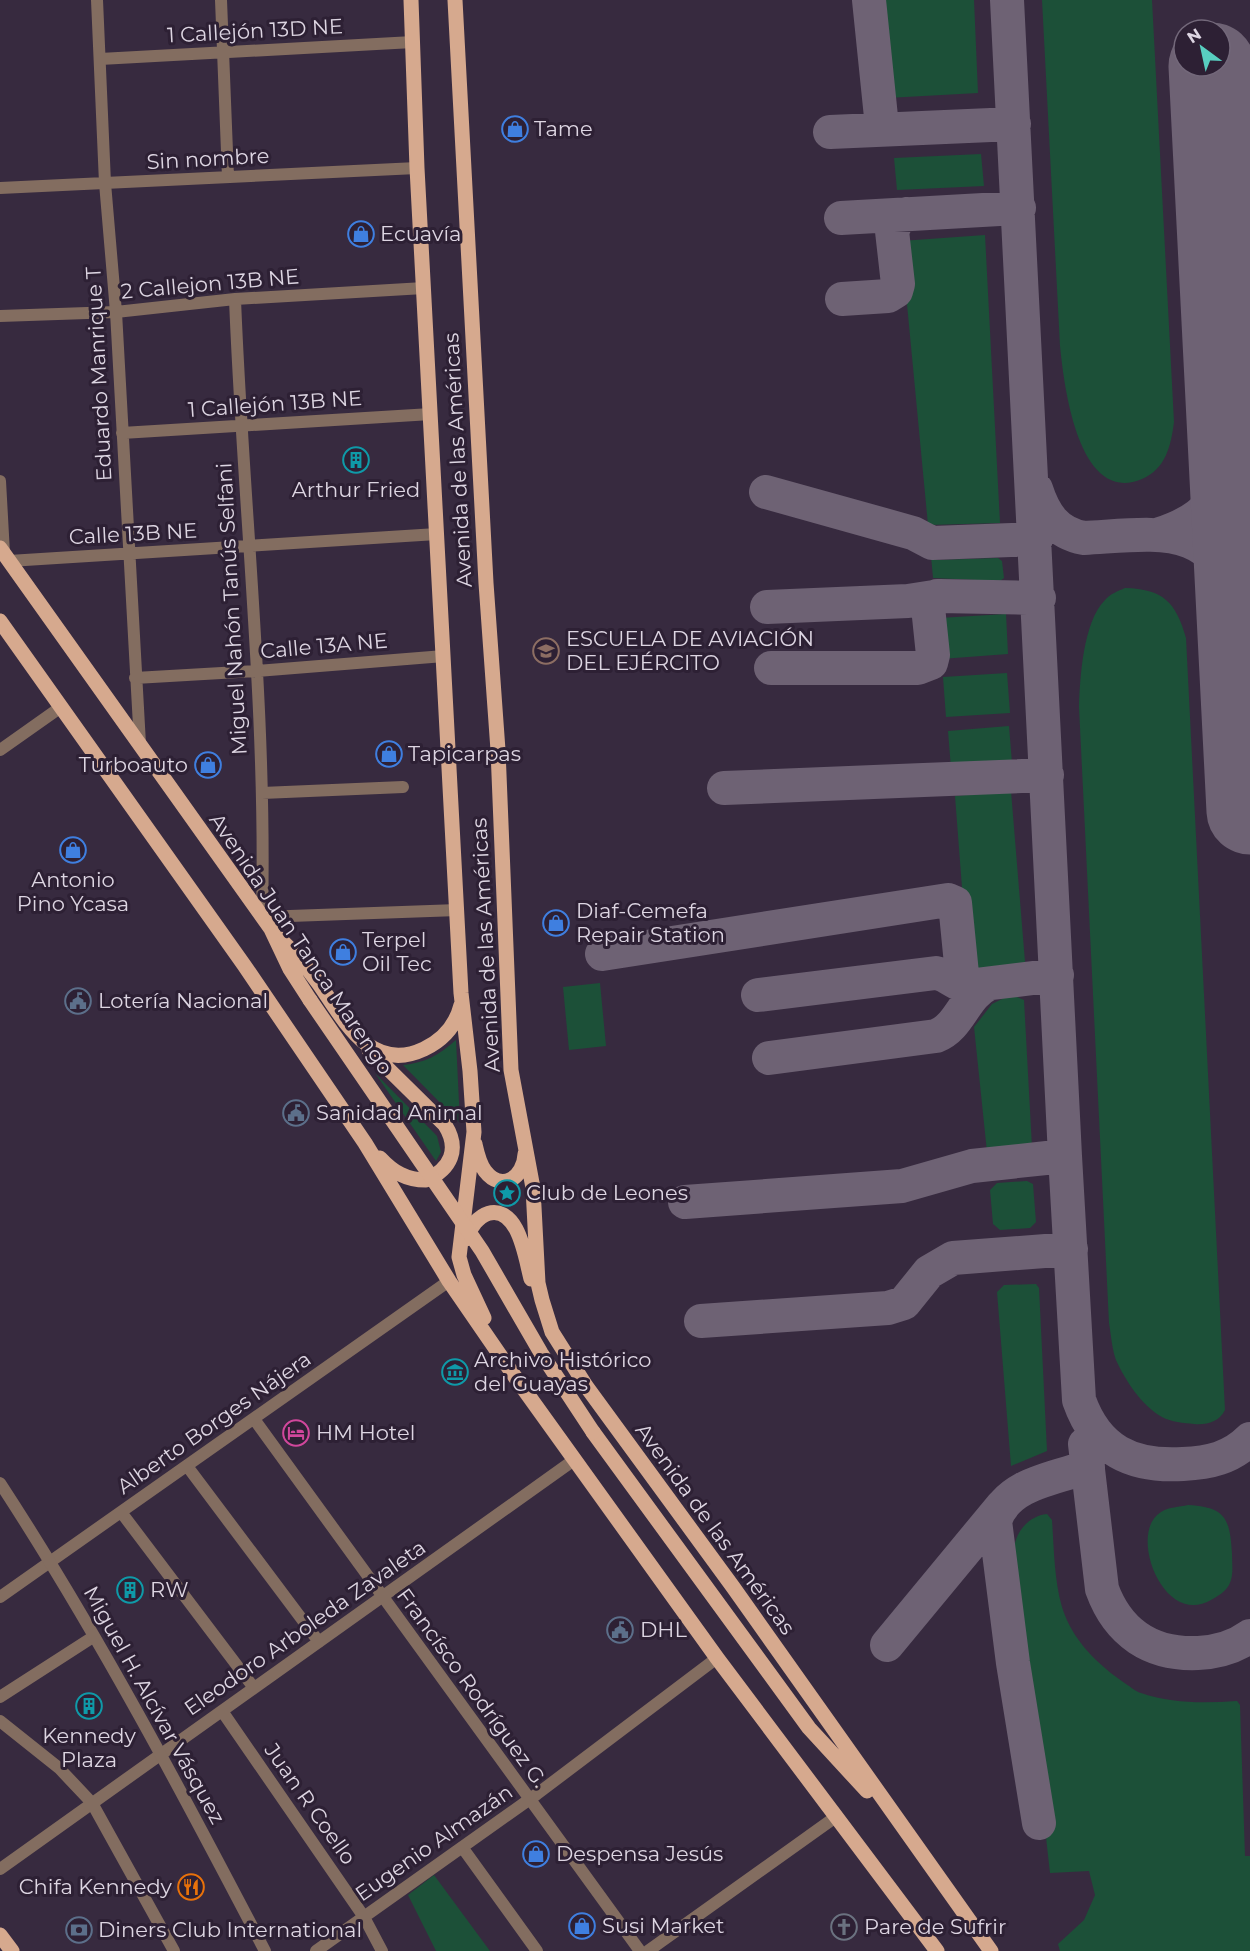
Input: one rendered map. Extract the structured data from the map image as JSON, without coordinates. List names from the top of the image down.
{
  "streets": {
    "main road": ["Avenida de las Américas", "Avenida Juan Tanca Marengo"],
    "street": [
      "1 Callejón 13D NE",
      "Sin nombre",
      "2 Callejon 13B NE",
      "Eduardo Manrique T",
      "1 Callejón 13B NE",
      "Calle 13B NE",
      "Miguel Nahón Tanús Selfani",
      "Calle 13A NE",
      "Alberto Borges Nájera",
      "Eleodoro Arboleda Zavaleta",
      "Francísco Rodríguez G.",
      "Miguel H. Alcívar Vásquez",
      "Juan R Coello",
      "Eugenio Almazán"
    ]
  },
  "crossings": [
    ["1 Callejón 13D NE", "Eduardo Manrique T"],
    ["1 Callejón 13D NE", "Avenida de las Américas"],
    ["Sin nombre", "Eduardo Manrique T"],
    ["Sin nombre", "Avenida de las Américas"],
    ["2 Callejon 13B NE", "Eduardo Manrique T"],
    ["2 Callejon 13B NE", "Avenida de las Américas"],
    ["2 Callejon 13B NE", "Miguel Nahón Tanús Selfani"],
    ["Eduardo Manrique T", "1 Callejón 13B NE"],
    ["Eduardo Manrique T", "Calle 13B NE"],
    ["Eduardo Manrique T", "Calle 13A NE"],
    ["Eduardo Manrique T", "Avenida Juan Tanca Marengo"],
    ["1 Callejón 13B NE", "Avenida de las Américas"],
    ["1 Callejón 13B NE", "Miguel Nahón Tanús Selfani"],
    ["Avenida de las Américas", "Calle 13B NE"],
    ["Avenida de las Américas", "Calle 13A NE"],
    ["Avenida de las Américas", "Avenida Juan Tanca Marengo"],
    ["Avenida de las Américas", "Alberto Borges Nájera"],
    ["Avenida de las Américas", "Eleodoro Arboleda Zavaleta"],
    ["Avenida de las Américas", "Eugenio Almazán"],
    ["Calle 13B NE", "Miguel Nahón Tanús Selfani"],
    ["Calle 13B NE", "Avenida Juan Tanca Marengo"],
    ["Miguel Nahón Tanús Selfani", "Calle 13A NE"],
    ["Miguel Nahón Tanús Selfani", "Avenida Juan Tanca Marengo"],
    ["Alberto Borges Nájera", "Francísco Rodríguez G."],
    ["Alberto Borges Nájera", "Miguel H. Alcívar Vásquez"],
    ["Eleodoro Arboleda Zavaleta", "Francísco Rodríguez G."],
    ["Eleodoro Arboleda Zavaleta", "Miguel H. Alcívar Vásquez"],
    ["Eleodoro Arboleda Zavaleta", "Juan R Coello"],
    ["Francísco Rodríguez G.", "Eugenio Almazán"],
    ["Juan R Coello", "Eugenio Almazán"]
  ],
  "places": {
    "shop": [
      "Tame",
      "Ecuavía",
      "Tapicarpas",
      "Turboauto",
      "Antonio Pino Ycasa",
      "Diaf-Cemefa Repair Station",
      "Terpel Oil Tec",
      "Despensa Jesús",
      "Susi Market"
    ],
    "building": ["Arthur Fried", "RW", "Kennedy Plaza"],
    "school or university": ["ESCUELA DE AVIACIÓN DEL EJÉRCITO"],
    "public building": ["Lotería Nacional", "Sanidad Animal", "DHL"],
    "place": ["Club de Leones"],
    "museum": ["Archivo Histórico del Guayas"],
    "hotel": ["HM Hotel"],
    "restaurant": ["Chifa Kennedy"],
    "church": ["Pare de Sufrir"],
    "bank": ["Diners Club International"]
  },
  "north": "top left"
}
